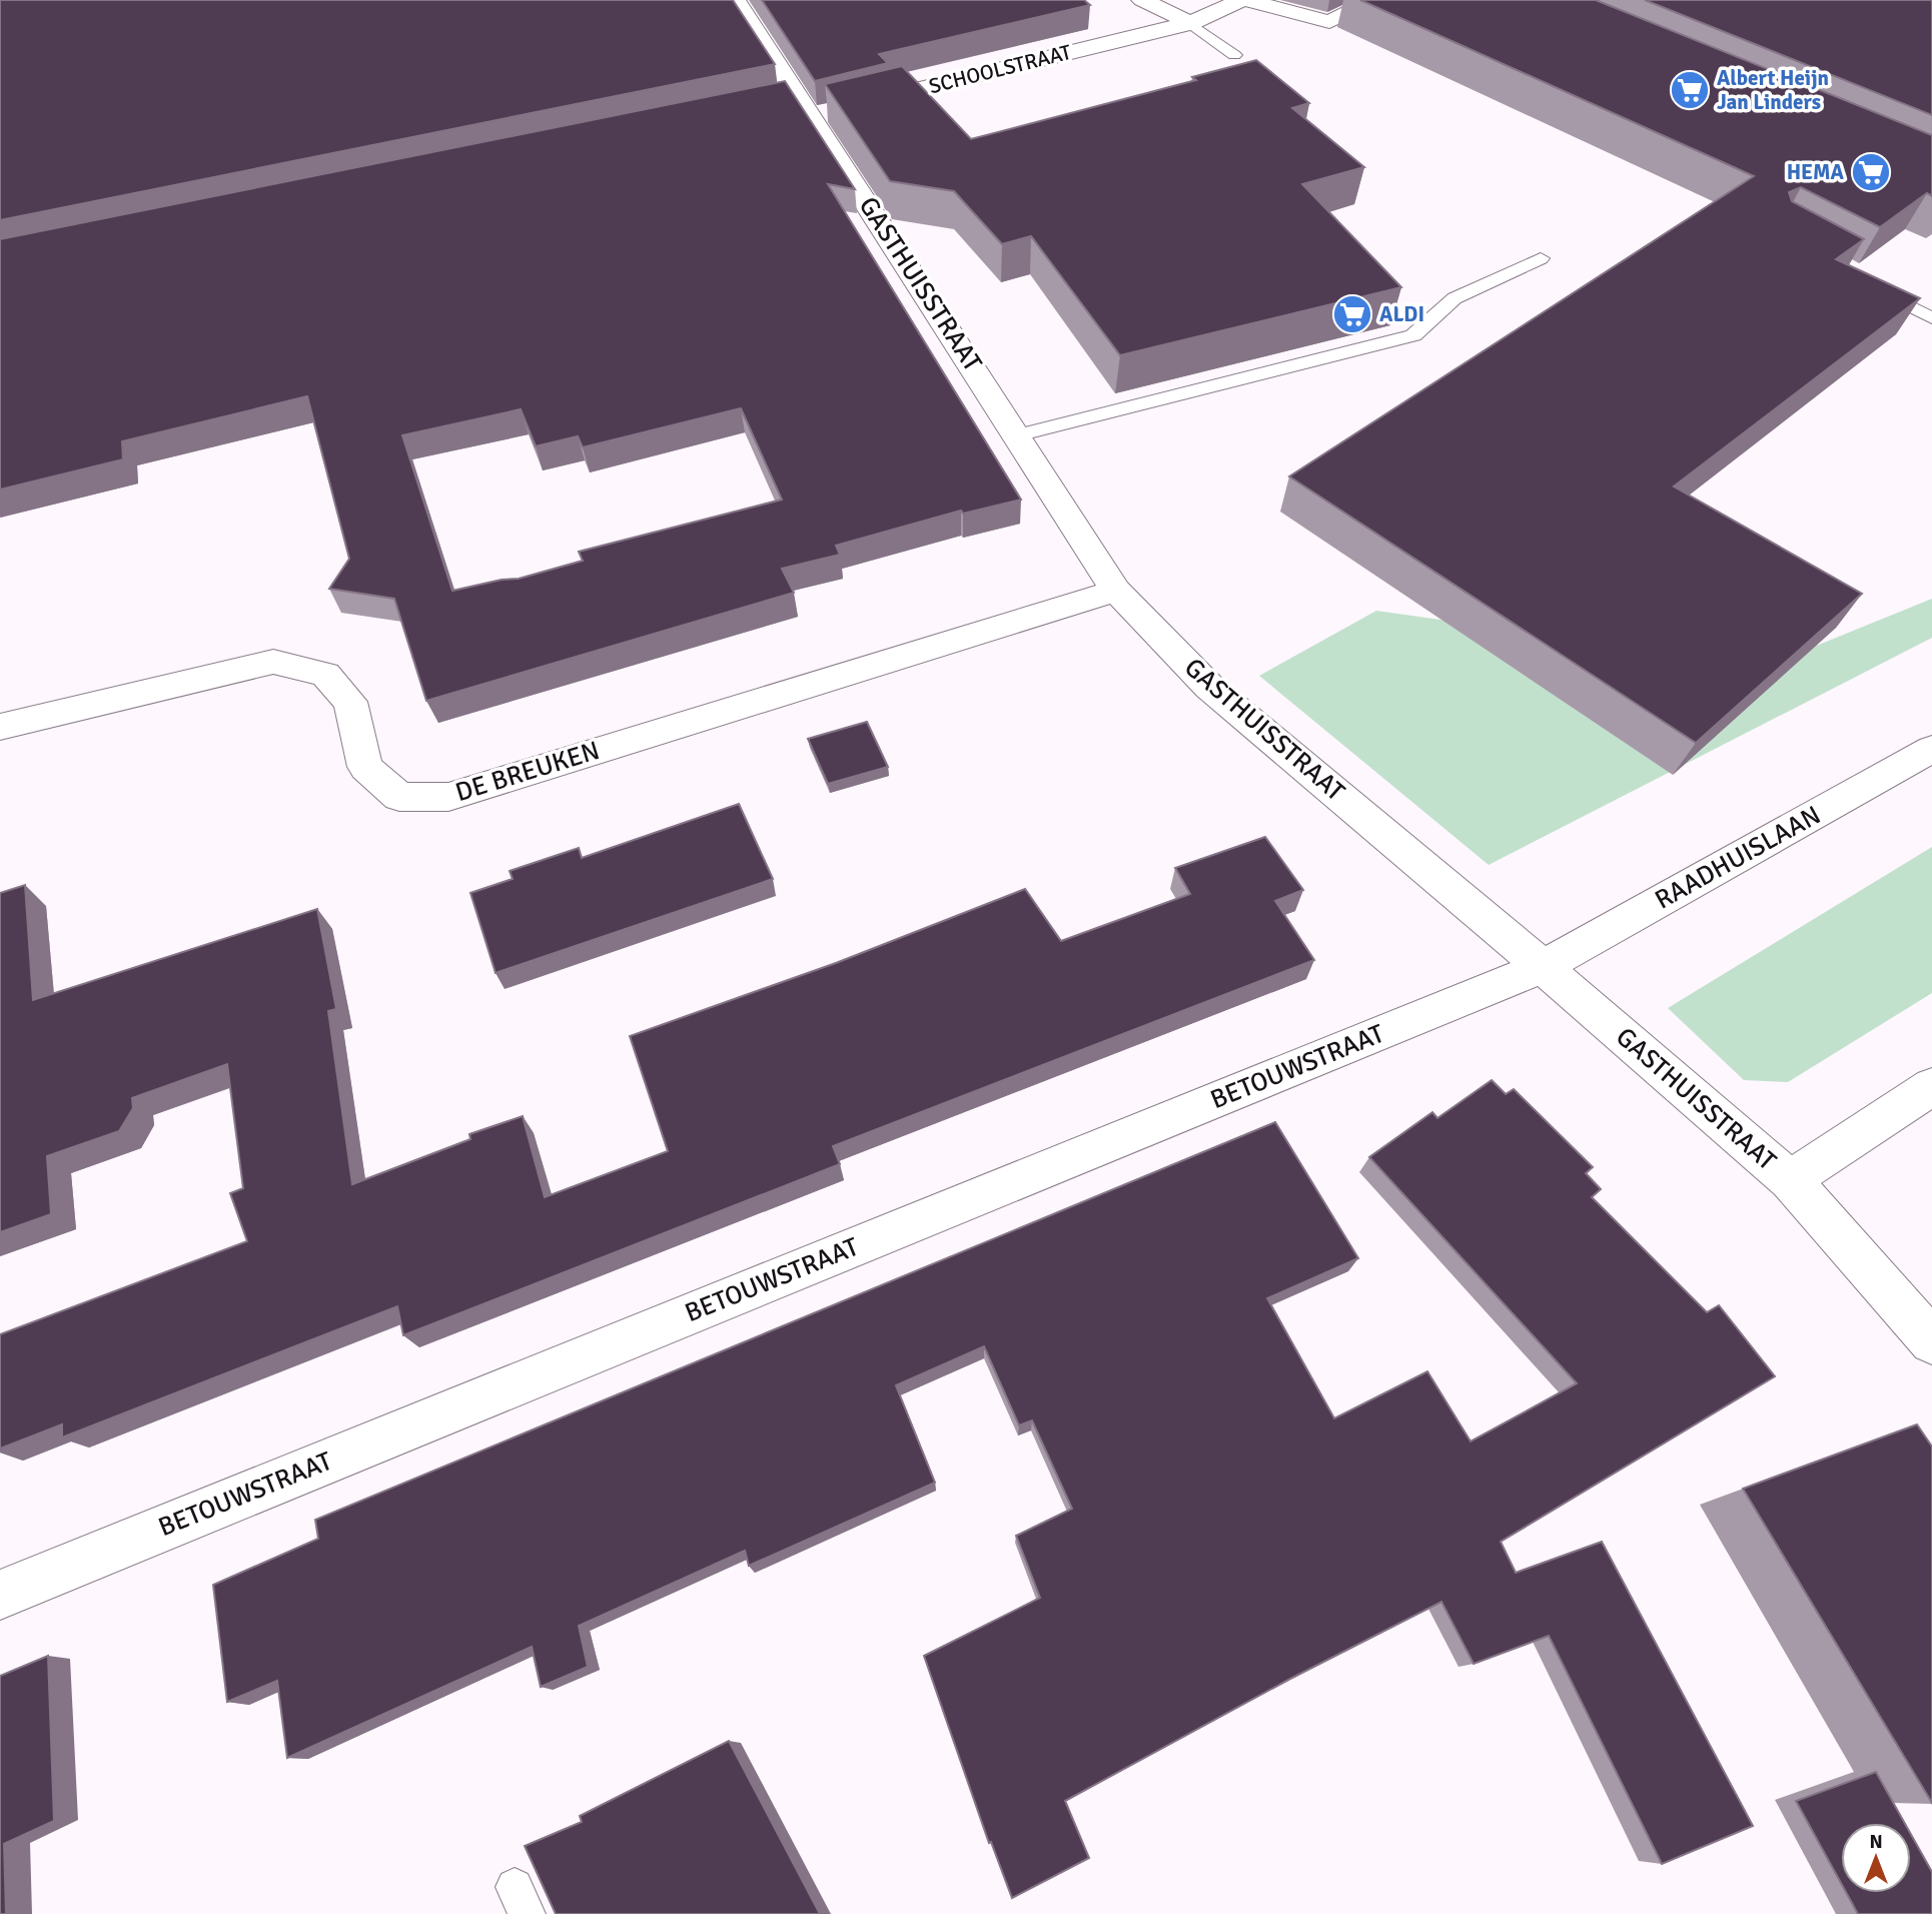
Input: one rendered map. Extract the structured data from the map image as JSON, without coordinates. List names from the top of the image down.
{
  "streets": {
    "street": [
      "SCHOOLSTRAAT",
      "GASTHUISSTRAAT",
      "DE BREUKEN",
      "RAADHUISLAAN",
      "BETOUWSTRAAT"
    ]
  },
  "crossings": [
    ["SCHOOLSTRAAT", "GASTHUISSTRAAT"],
    ["GASTHUISSTRAAT", "DE BREUKEN"],
    ["GASTHUISSTRAAT", "RAADHUISLAAN"],
    ["GASTHUISSTRAAT", "BETOUWSTRAAT"],
    ["RAADHUISLAAN", "BETOUWSTRAAT"]
  ],
  "places": {
    "supermarket": ["Albert Heijn Jan Linders", "HEMA", "ALDI"]
  },
  "north": "top"
}
